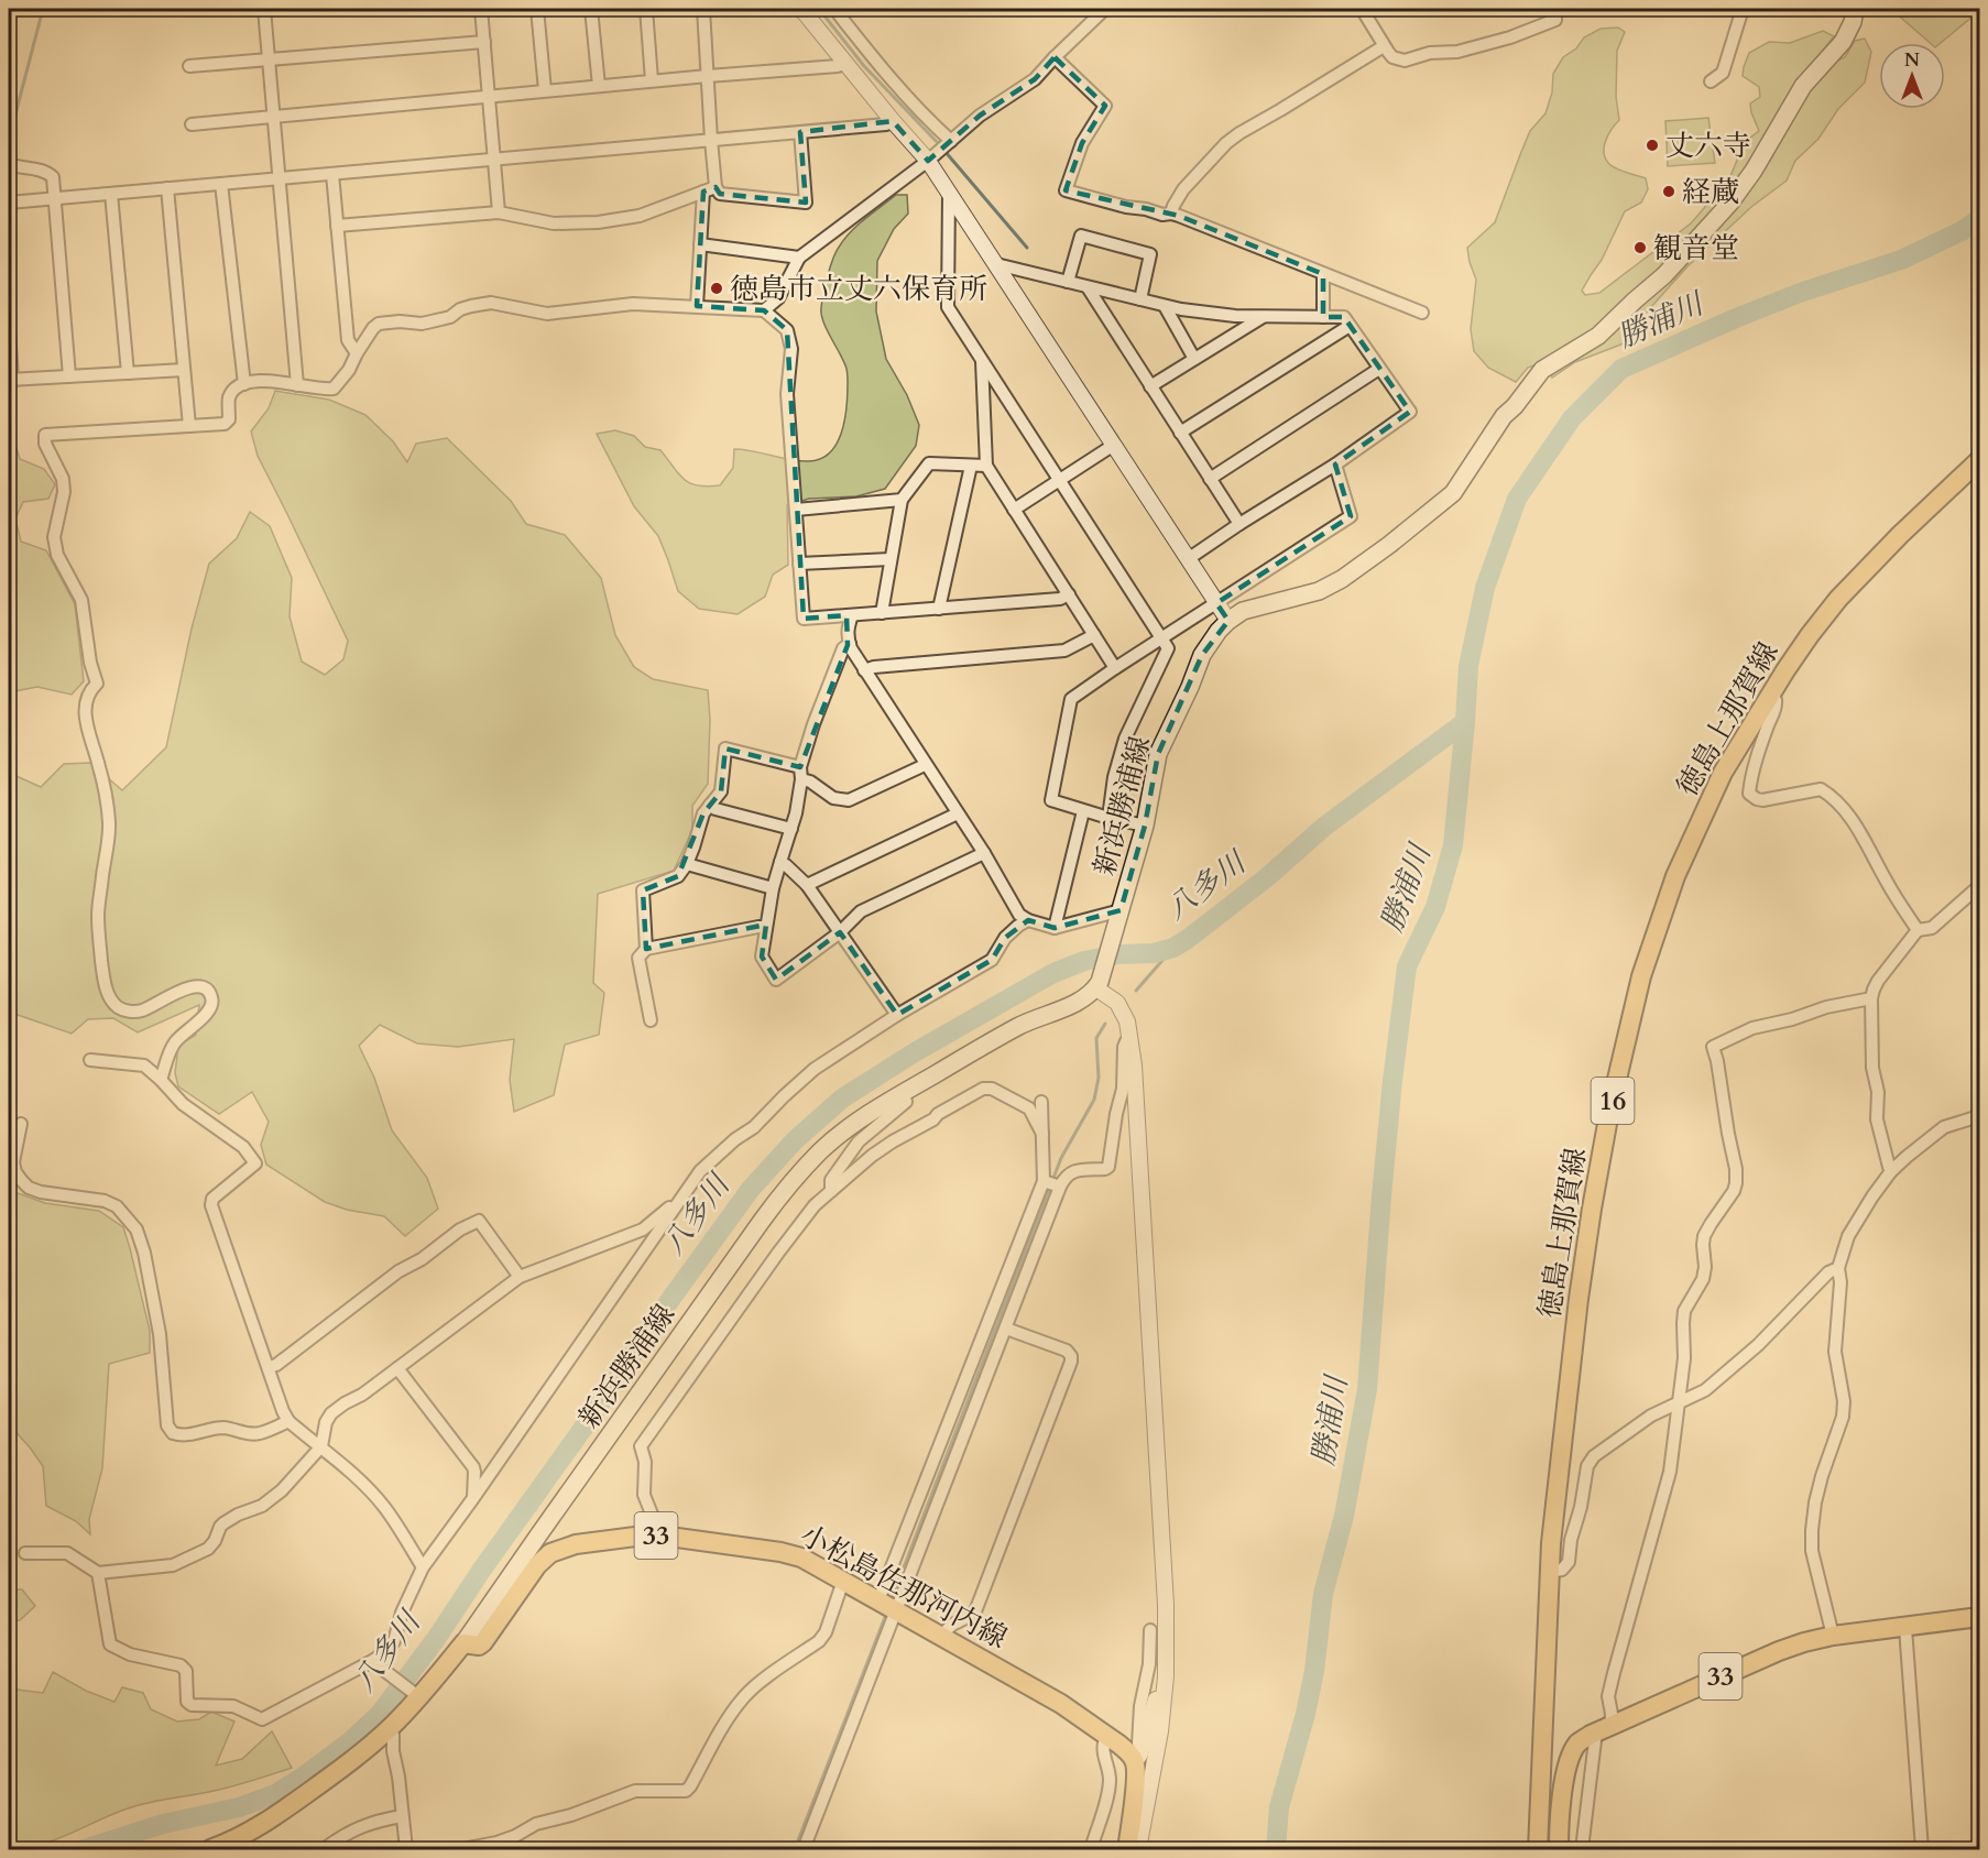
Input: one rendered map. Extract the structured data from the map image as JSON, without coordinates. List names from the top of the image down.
{
  "streets": {
    "main road": [
      "徳島上那賀線",
      "新浜勝浦線",
      "16",
      "33",
      "小松島佐那河内線"
    ]
  },
  "crossings": [
    ["新浜勝浦線", "小松島佐那河内線"]
  ],
  "water": ["勝浦川", "八多川"],
  "places": [
    "丈六寺",
    "経蔵",
    "観音堂",
    "徳島市立丈六保育所"
  ],
  "north": "top"
}
